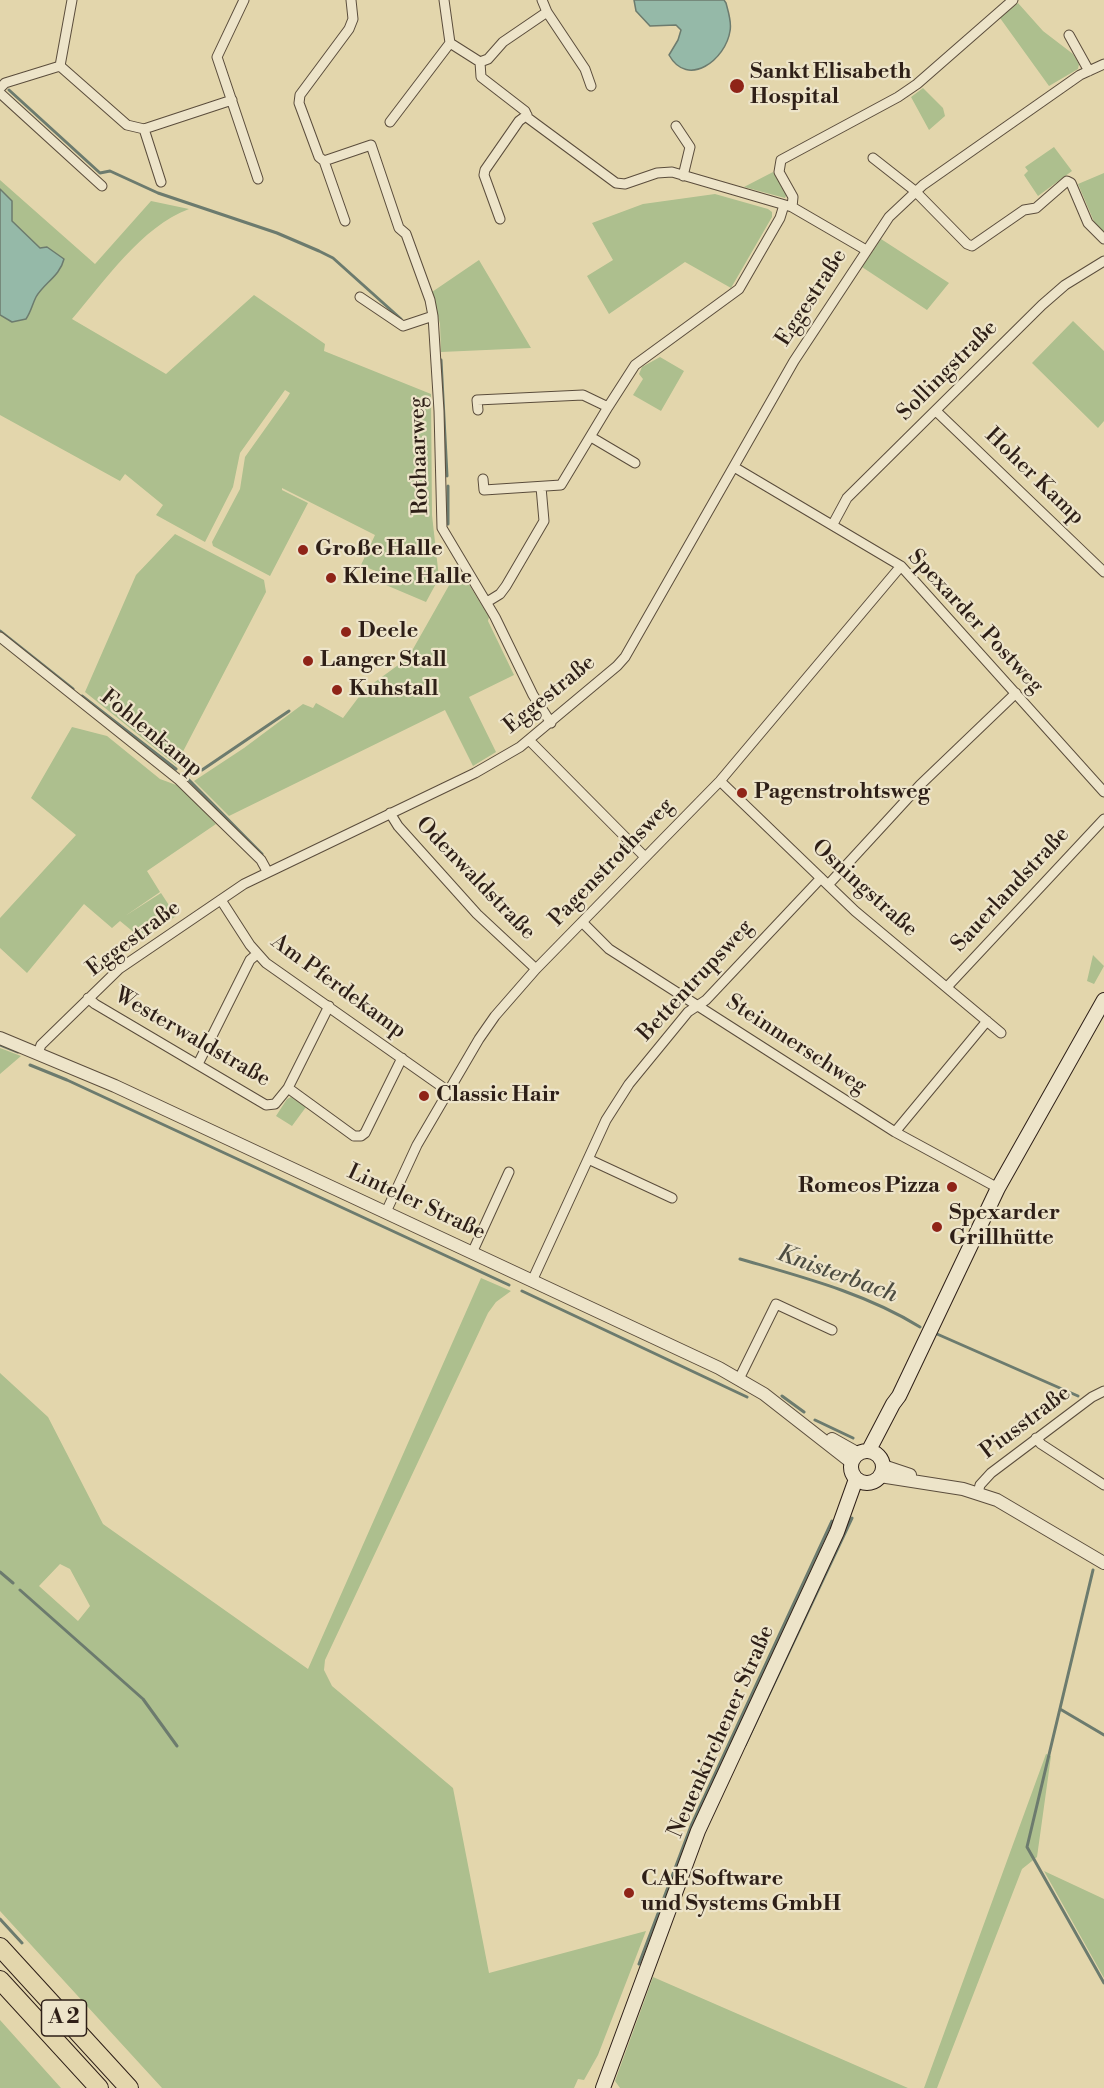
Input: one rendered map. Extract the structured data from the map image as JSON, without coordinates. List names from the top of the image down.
{
  "streets": {
    "highway": ["A 2"],
    "main road": ["Neuenkirchener Straße"],
    "street": [
      "Eggestraße",
      "Sollingstraße",
      "Rothaarweg",
      "Hoher Kamp",
      "Spexarder Postweg",
      "Fohlenkamp",
      "Pagenstrothsweg",
      "Odenwaldstraße",
      "Osningstraße",
      "Sauerlandstraße",
      "Bettentrupsweg",
      "Am Pferdekamp",
      "Westerwaldstraße",
      "Steinmerschweg",
      "Linteler Straße",
      "Piusstraße"
    ]
  },
  "crossings": [
    ["Eggestraße", "Rothaarweg"],
    ["Eggestraße", "Spexarder Postweg"],
    ["Eggestraße", "Fohlenkamp"],
    ["Eggestraße", "Odenwaldstraße"],
    ["Eggestraße", "Am Pferdekamp"],
    ["Eggestraße", "Westerwaldstraße"],
    ["Eggestraße", "Linteler Straße"],
    ["Sollingstraße", "Hoher Kamp"],
    ["Sollingstraße", "Spexarder Postweg"],
    ["Spexarder Postweg", "Pagenstrothsweg"],
    ["Spexarder Postweg", "Bettentrupsweg"],
    ["Pagenstrothsweg", "Odenwaldstraße"],
    ["Pagenstrothsweg", "Osningstraße"],
    ["Pagenstrothsweg", "Am Pferdekamp"],
    ["Pagenstrothsweg", "Steinmerschweg"],
    ["Pagenstrothsweg", "Linteler Straße"],
    ["Osningstraße", "Sauerlandstraße"],
    ["Osningstraße", "Bettentrupsweg"],
    ["Bettentrupsweg", "Steinmerschweg"],
    ["Bettentrupsweg", "Linteler Straße"],
    ["Am Pferdekamp", "Westerwaldstraße"],
    ["Linteler Straße", "Piusstraße"]
  ],
  "water": ["Knisterbach"],
  "places": [
    "Sankt Elisabeth Hospital",
    "Große Halle",
    "Kleine Halle",
    "Deele",
    "Langer Stall",
    "Kuhstall",
    "Pagenstrohtsweg",
    "Classic Hair",
    "Romeos Pizza",
    "Spexarder Grillhütte",
    "CAE Software und Systems GmbH"
  ]
}
